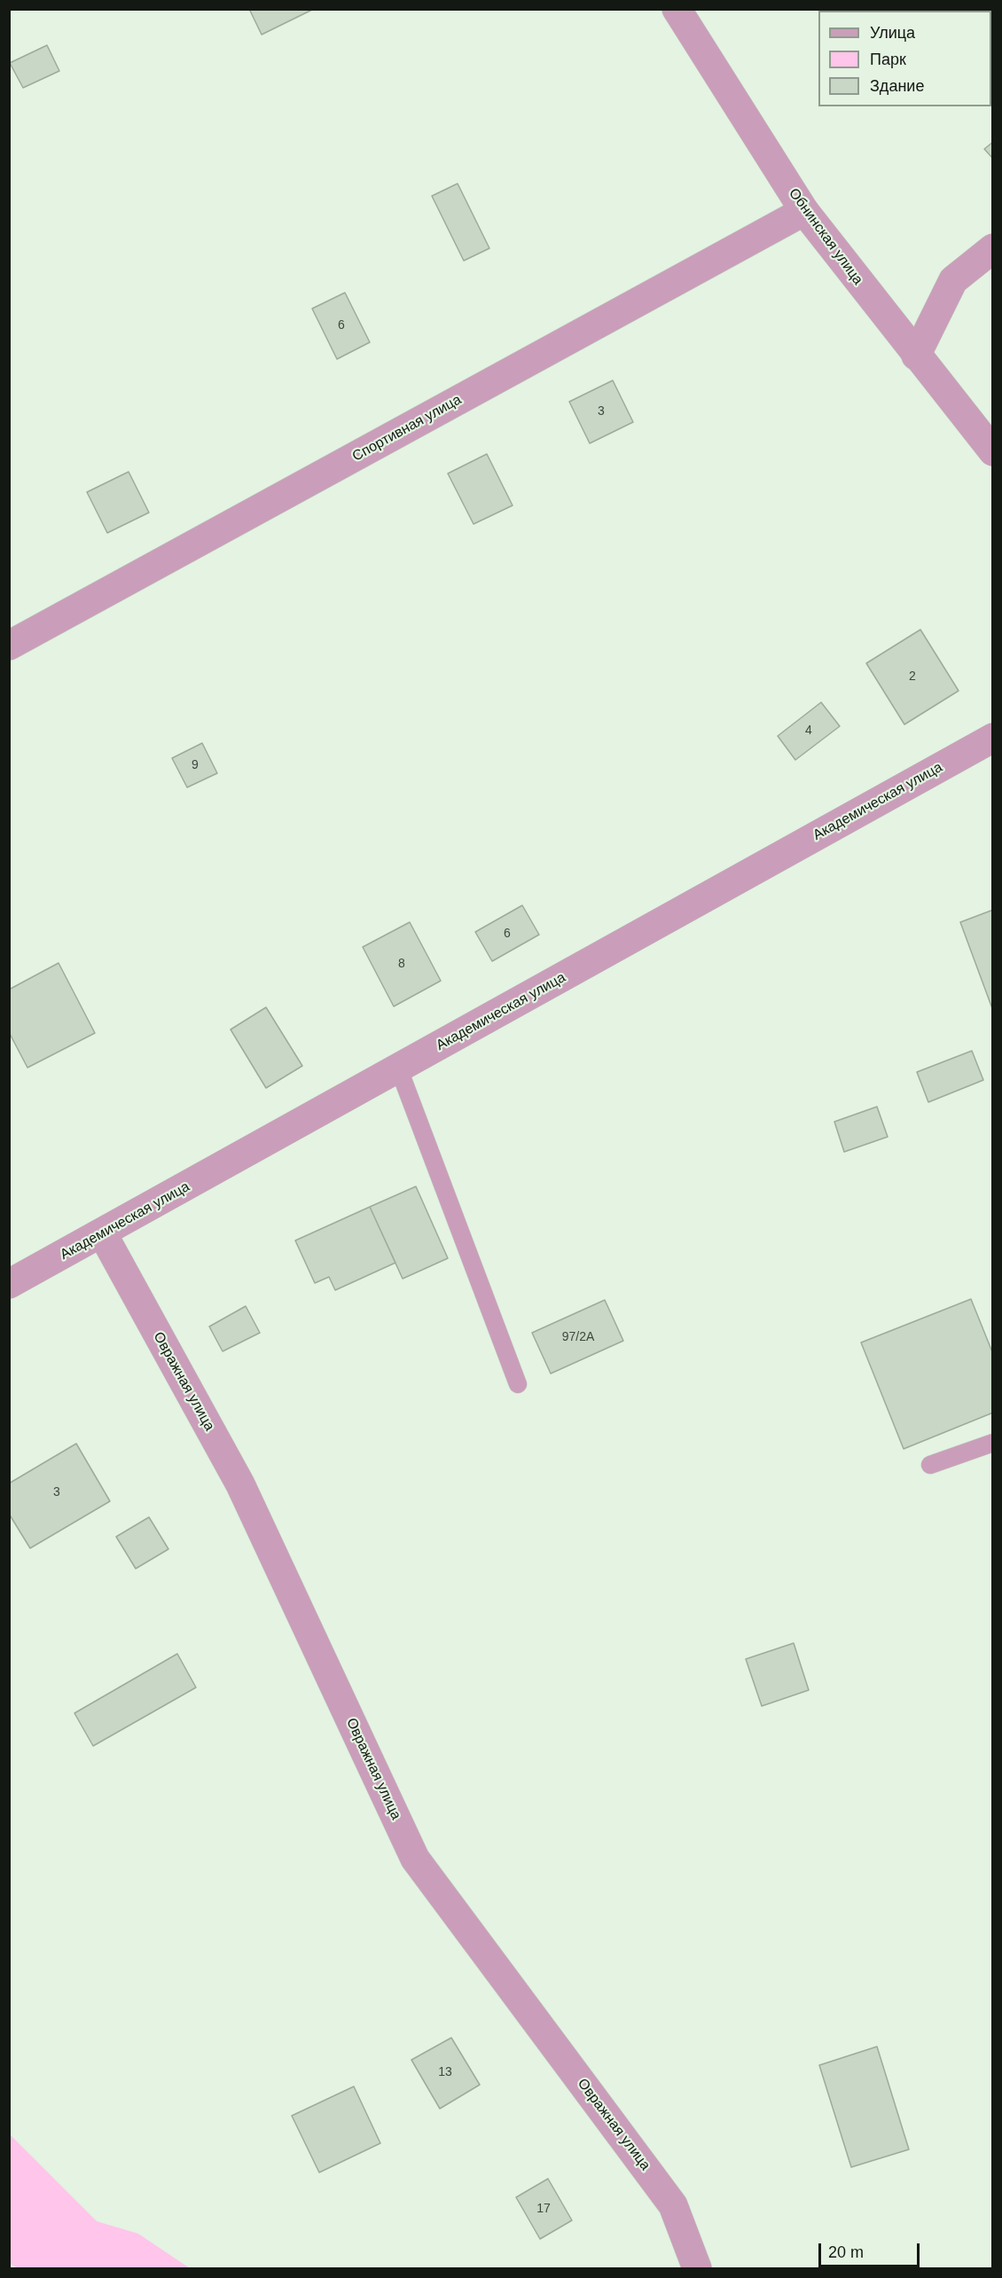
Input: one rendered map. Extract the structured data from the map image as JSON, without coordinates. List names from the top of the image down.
{
  "streets": {
    "street": [
      "Обнинская улица",
      "Спортивная улица",
      "Академическая улица",
      "Овражная улица"
    ]
  },
  "crossings": [
    ["Обнинская улица", "Спортивная улица"],
    ["Академическая улица", "Овражная улица"]
  ],
  "house_numbers": [
    "6",
    "3",
    "2",
    "4",
    "9",
    "6",
    "8",
    "97/2А",
    "3",
    "13",
    "17"
  ],
  "legend": ["Улица", "Парк", "Здание"],
  "scale_bar": "20 m"
}
